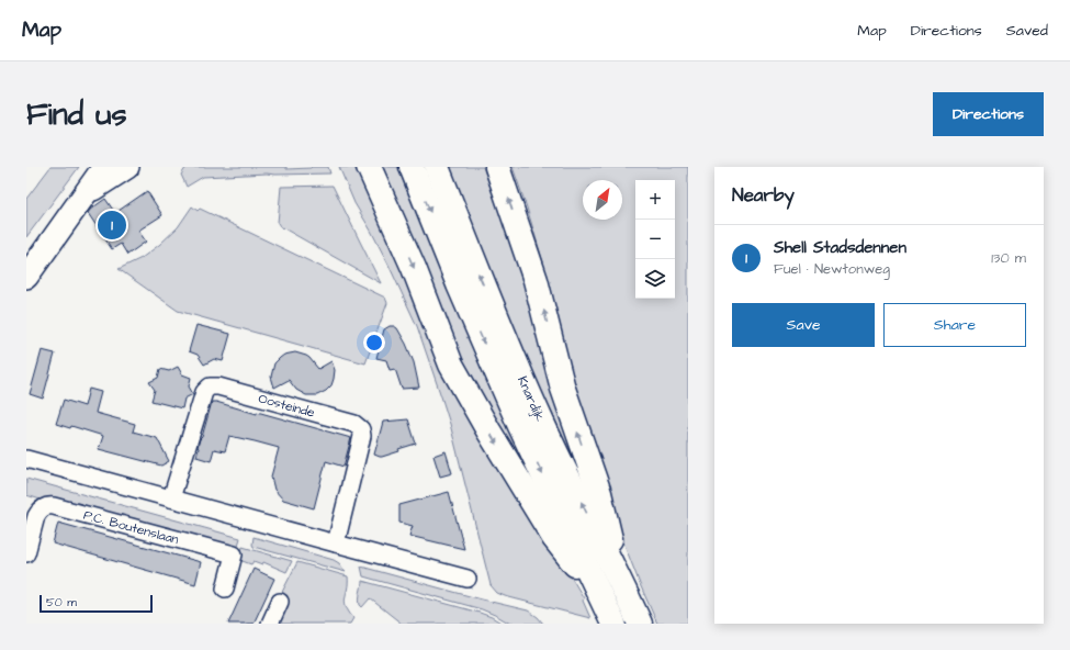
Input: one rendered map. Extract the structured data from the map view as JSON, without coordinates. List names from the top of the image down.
{
  "streets": {
    "main road": ["Knardijk"],
    "street": ["Oosteinde", "P.C. Boutenslaan"]
  },
  "scale_bar": "50 m",
  "north": "top right",
  "page": {
    "header": "Map",
    "nav": ["Map", "Directions", "Saved"],
    "buttons": [
      "Directions",
      ["Save", "Share"]
    ],
    "title": "Find us",
    "heading": "Nearby",
    "map_buttons": ["+", "−"],
    "pins": "1",
    "list": [
      {
        "mark": "1",
        "name": "Shell Stadsdennen",
        "note": "Fuel · Newtonweg",
        "value": "130 m"
      }
    ],
    "scale": "50 m"
  }
}
